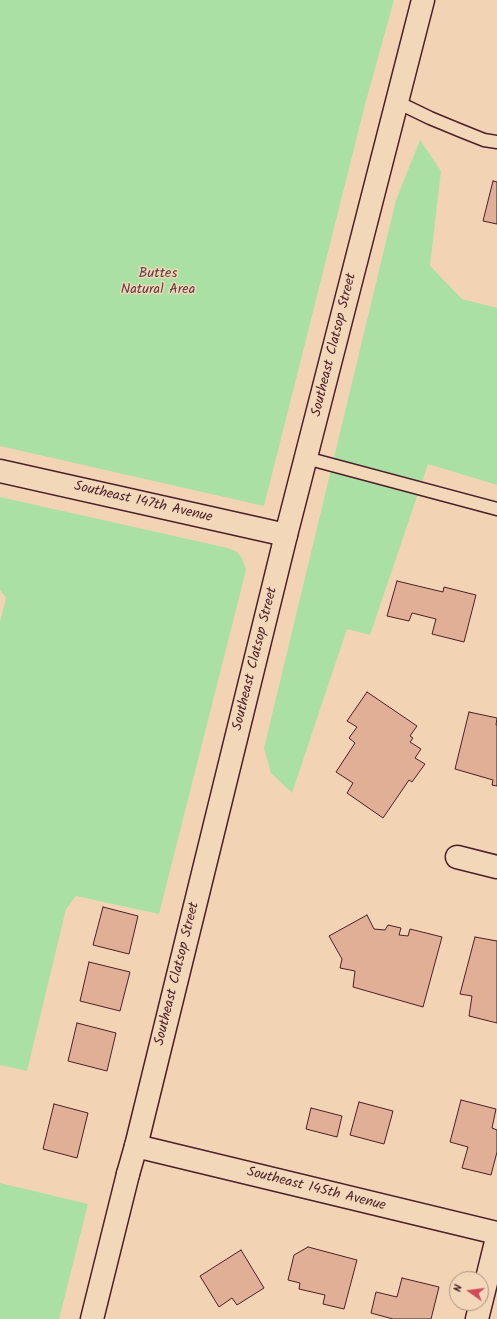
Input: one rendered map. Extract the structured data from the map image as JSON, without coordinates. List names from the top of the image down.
{
  "streets": {
    "street": ["Southeast Clatsop Street", "Southeast 147th Avenue", "Southeast 145th Avenue"]
  },
  "crossings": [
    ["Southeast Clatsop Street", "Southeast 147th Avenue"],
    ["Southeast Clatsop Street", "Southeast 145th Avenue"]
  ],
  "parks": ["Buttes Natural Area"],
  "north": "left"
}
